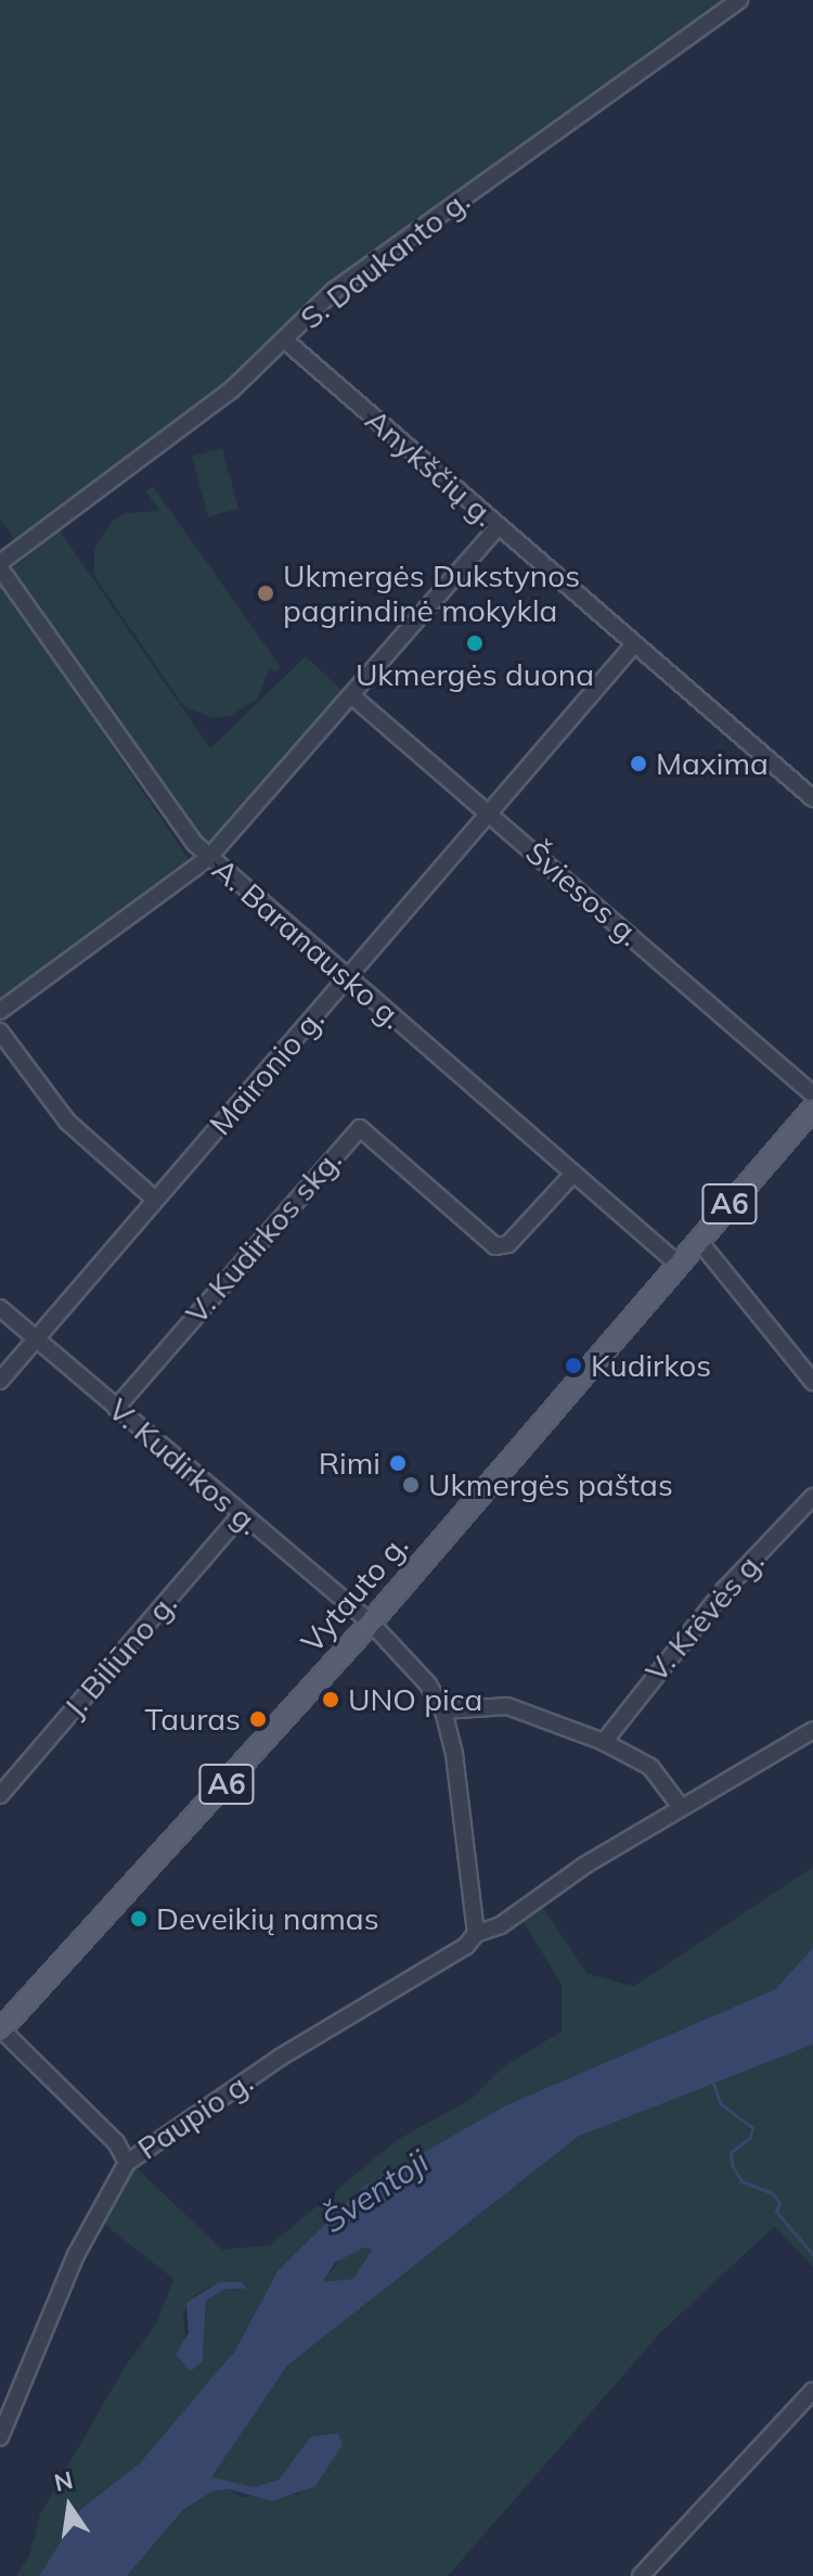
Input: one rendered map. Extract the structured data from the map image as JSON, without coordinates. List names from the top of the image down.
{
  "streets": {
    "main road": ["A6", "Vytauto g."],
    "street": [
      "S. Daukanto g.",
      "Anykščių g.",
      "Šviesos g.",
      "A. Baranausko g.",
      "Maironio g.",
      "V. Kudirkos skg.",
      "V. Kudirkos g.",
      "V. Krėvės g.",
      "J. Biliūno g.",
      "Paupio g."
    ]
  },
  "crossings": [
    ["S. Daukanto g.", "Anykščių g."],
    ["S. Daukanto g.", "A. Baranausko g."],
    ["Anykščių g.", "Maironio g."],
    ["Šviesos g.", "Maironio g."],
    ["A. Baranausko g.", "Maironio g."],
    ["A. Baranausko g.", "V. Kudirkos skg."],
    ["A. Baranausko g.", "Vytauto g."],
    ["Maironio g.", "V. Kudirkos g."],
    ["V. Kudirkos skg.", "V. Kudirkos g."],
    ["V. Kudirkos g.", "Vytauto g."],
    ["V. Kudirkos g.", "J. Biliūno g."]
  ],
  "water": ["Šventoji"],
  "places": [
    "Ukmergės Dukstynos pagrindinė mokykla",
    "Ukmergės duona",
    "Maxima",
    "Kudirkos",
    "Rimi",
    "Ukmergės paštas",
    "UNO pica",
    "Tauras",
    "Deveikių namas"
  ],
  "north": "top"
}
